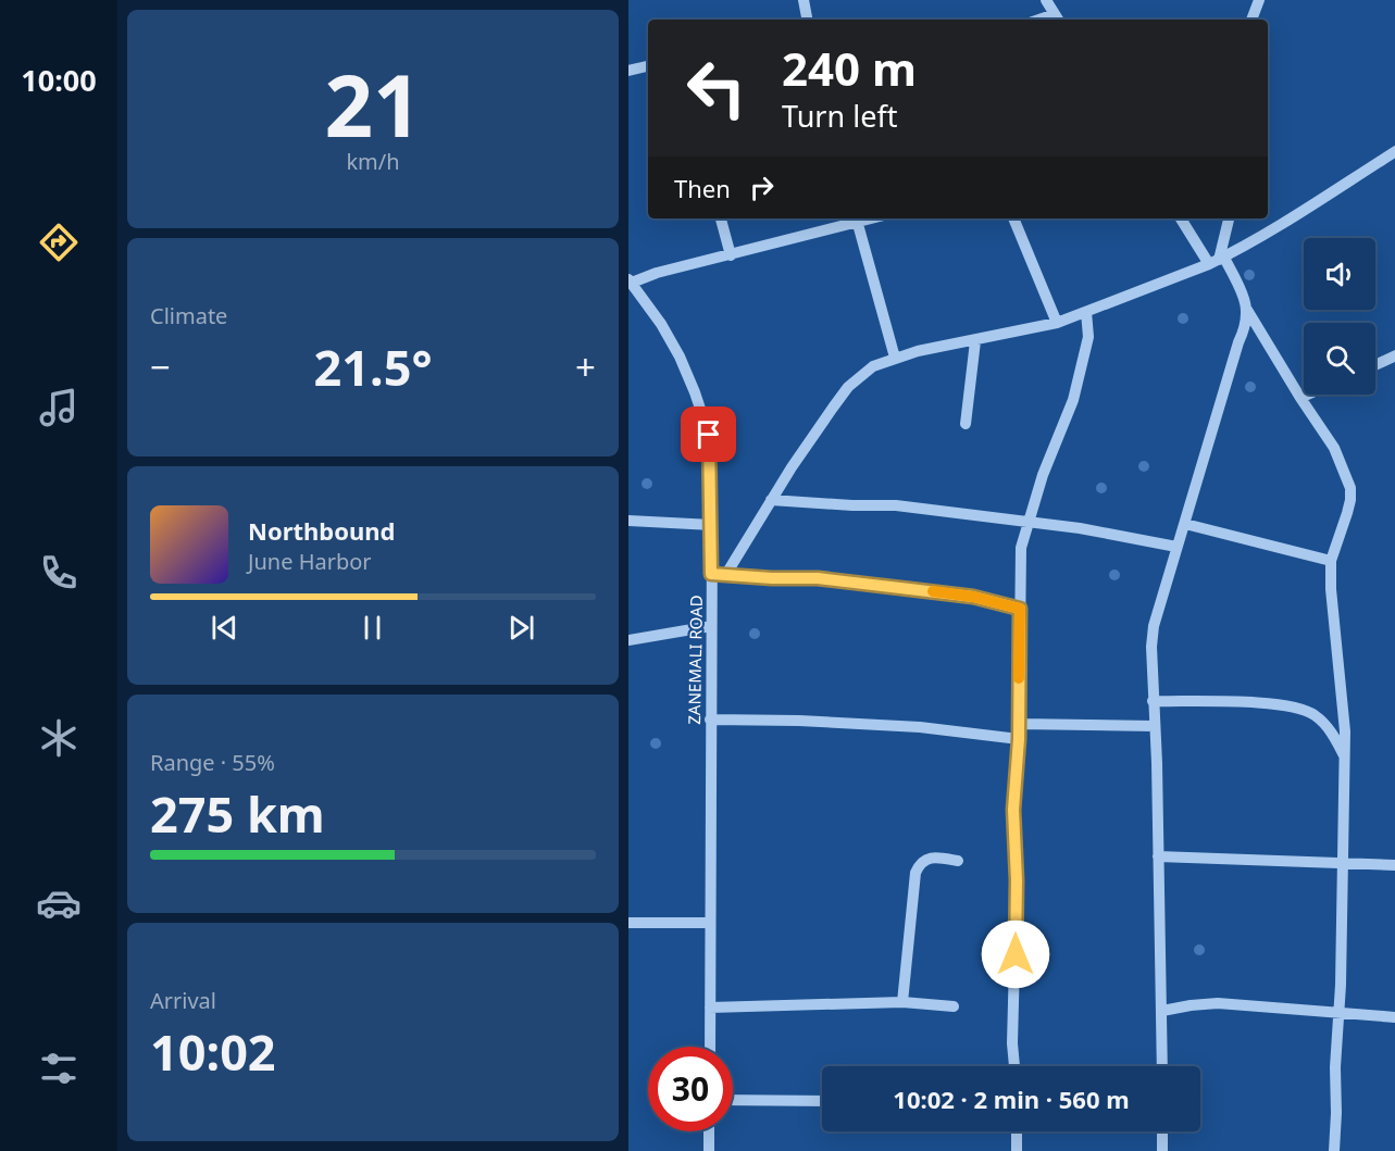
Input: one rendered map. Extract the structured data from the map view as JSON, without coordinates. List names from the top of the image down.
{
  "streets": {
    "street": ["ZANEMALI ROAD"]
  },
  "page": {
    "tabs": "10:00",
    "tile": [
      ["21", "km/h"],
      "Climate",
      ["Range · 55%", "275 km"],
      ["Arrival", "10:02"]
    ],
    "turn": ["240 m", "Turn left"],
    "then": "Then",
    "heat": ["−", "21.5°", "+"],
    "song": ["Northbound", "June Harbor"],
    "limit": "30",
    "trip": "10:02 · 2 min · 560 m"
  }
}
